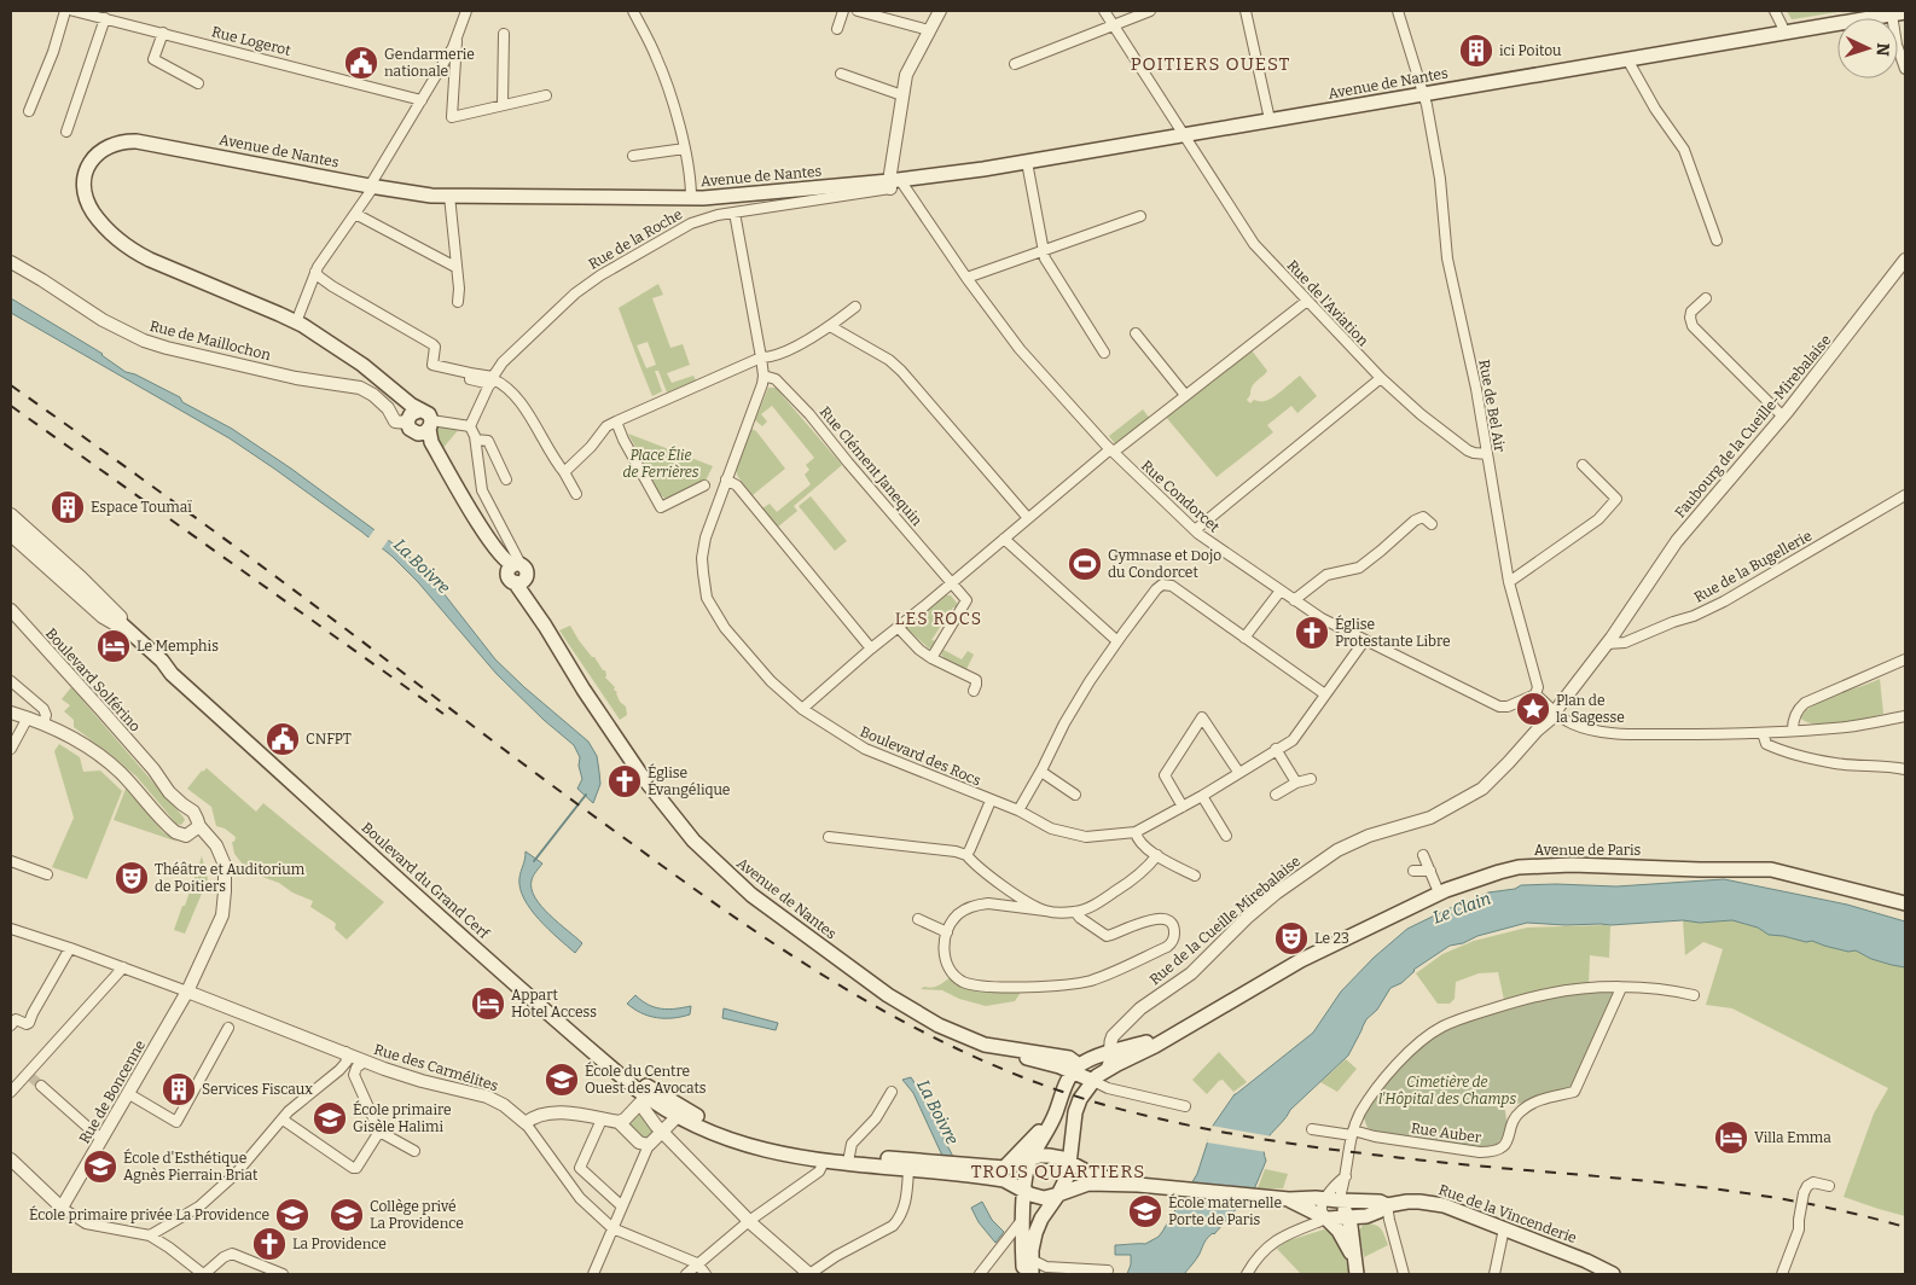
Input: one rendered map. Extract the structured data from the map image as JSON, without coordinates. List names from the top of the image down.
{
  "streets": {
    "main road": [
      "Avenue de Nantes",
      "Avenue de Paris",
      "Boulevard du Grand Cerf",
      "Rue de la Vincenderie"
    ],
    "street": [
      "Rue Logerot",
      "Rue de la Roche",
      "Rue de l'Aviation",
      "Rue de Maillochon",
      "Rue de Bel Air",
      "Faubourg de la Cueille-Mirebalaise",
      "Rue Clément Janequin",
      "Rue Condorcet",
      "Rue de la Bugellerie",
      "Boulevard Solférino",
      "Boulevard des Rocs",
      "Rue de la Cueille Mirebalaise",
      "Rue des Carmélites",
      "Rue de Boncenne",
      "Rue Auber"
    ]
  },
  "crossings": [
    ["Avenue de Nantes", "Rue de la Roche"],
    ["Avenue de Nantes", "Rue de l'Aviation"],
    ["Avenue de Nantes", "Rue de Maillochon"],
    ["Avenue de Nantes", "Rue de Bel Air"],
    ["Avenue de Nantes", "Rue Condorcet"],
    ["Avenue de Nantes", "Avenue de Paris"],
    ["Rue de la Roche", "Rue Condorcet"],
    ["Rue de la Roche", "Boulevard des Rocs"],
    ["Rue de l'Aviation", "Rue de Bel Air"],
    ["Rue de Bel Air", "Rue Condorcet"],
    ["Faubourg de la Cueille-Mirebalaise", "Rue de la Bugellerie"],
    ["Faubourg de la Cueille-Mirebalaise", "Rue de la Cueille Mirebalaise"],
    ["Rue Clément Janequin", "Boulevard des Rocs"],
    ["Rue Condorcet", "Boulevard des Rocs"],
    ["Rue de la Bugellerie", "Rue de la Cueille Mirebalaise"],
    ["Boulevard Solférino", "Rue des Carmélites"],
    ["Boulevard Solférino", "Rue de Boncenne"],
    ["Avenue de Paris", "Rue de la Cueille Mirebalaise"],
    ["Rue des Carmélites", "Rue de Boncenne"]
  ],
  "districts": ["POITIERS OUEST", "LES ROCS", "TROIS QUARTIERS"],
  "water": ["La Boivre", "Le Clain"],
  "parks": ["Place Élie de Ferrières", "Cimetière de l'Hôpital des Champs"],
  "places": {
    "building": ["ici Poitou", "Espace Toumaï", "Services Fiscaux"],
    "public building": ["Gendarmerie nationale", "CNFPT"],
    "sports": ["Gymnase et Dojo du Condorcet"],
    "church": ["Église Protestante Libre", "Église Évangélique", "La Providence"],
    "hotel": ["Le Memphis", "Appart Hotel Access", "Villa Emma"],
    "place": ["Plan de la Sagesse"],
    "theatre": ["Théâtre et Auditorium de Poitiers", "Le 23"],
    "school or university": [
      "École du Centre Ouest des Avocats",
      "École primaire Gisèle Halimi",
      "École d'Esthétique Agnès Pierrain Briat",
      "École maternelle Porte de Paris",
      "École primaire privée La Providence",
      "Collège privé La Providence"
    ]
  },
  "north": "right"
}
